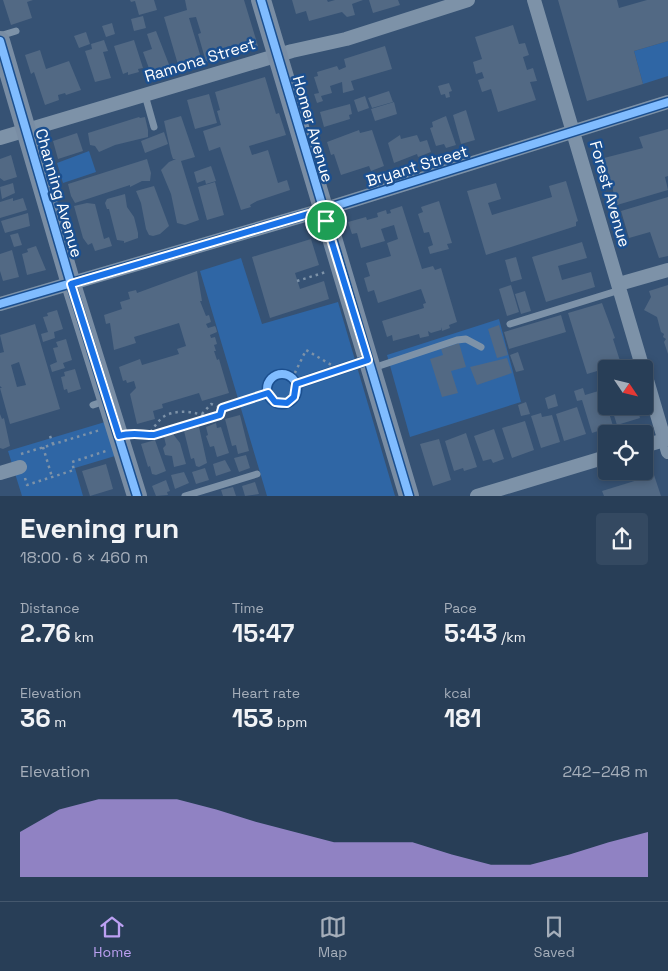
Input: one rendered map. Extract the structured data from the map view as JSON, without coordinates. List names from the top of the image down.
{
  "streets": {
    "street": [
      "Ramona Street",
      "Homer Avenue",
      "Bryant Street",
      "Channing Avenue",
      "Forest Avenue"
    ]
  },
  "crossings": [
    ["Ramona Street", "Homer Avenue"],
    ["Ramona Street", "Channing Avenue"],
    ["Homer Avenue", "Bryant Street"],
    ["Bryant Street", "Channing Avenue"],
    ["Bryant Street", "Forest Avenue"]
  ],
  "north": "bottom right",
  "page": {
    "heading": ["Evening run", "18:00 · 6 × 460 m"],
    "stats": [
      ["Distance", "2.76 km"],
      ["Time", "15:47"],
      ["Pace", "5:43 /km"],
      ["Elevation", "36 m"],
      ["Heart rate", "153 bpm"],
      ["kcal", "181"]
    ],
    "chart": ["Elevation", "242–248 m"],
    "tabs": ["Home", "Map", "Saved"]
  }
}
